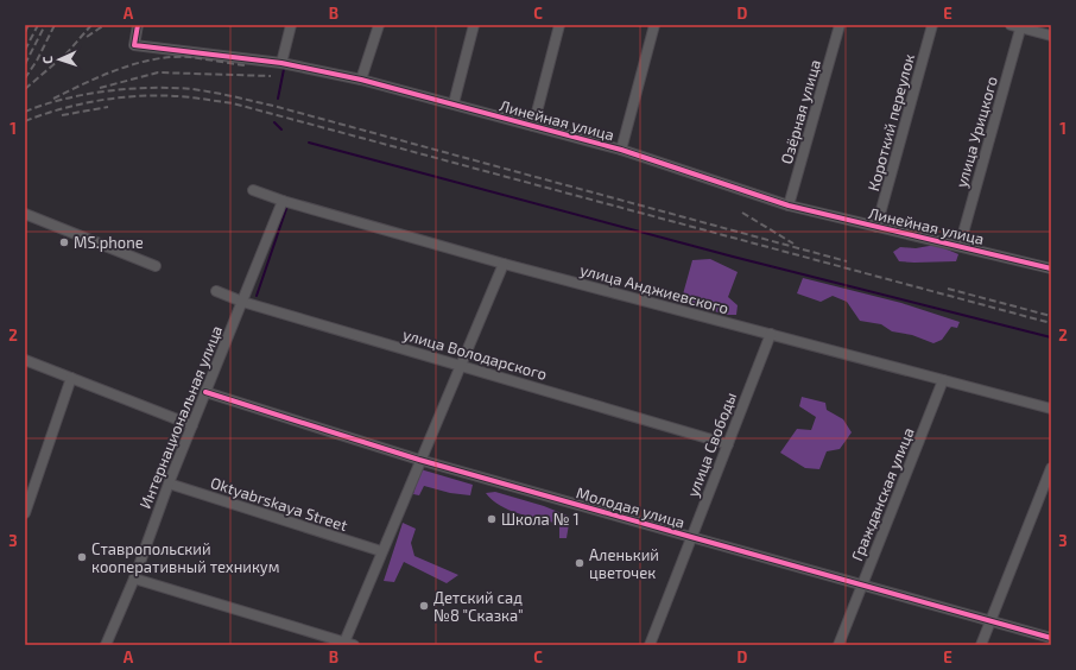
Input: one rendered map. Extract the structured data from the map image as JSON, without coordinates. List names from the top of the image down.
{
  "streets": {
    "street": [
      "Озёрная улица",
      "Линейная улица",
      "Короткий переулок",
      "улица Урицкого",
      "улица Анджиевского",
      "улица Володарского",
      "Интернациональная улица",
      "улица Свободы",
      "Гражданская улица",
      "Oktyabrskaya Street",
      "Молодая улица"
    ]
  },
  "crossings": [
    ["Озёрная улица", "Линейная улица"],
    ["Линейная улица", "Короткий переулок"],
    ["Линейная улица", "улица Урицкого"],
    ["улица Анджиевского", "Интернациональная улица"],
    ["улица Анджиевского", "улица Свободы"],
    ["улица Анджиевского", "Гражданская улица"],
    ["улица Володарского", "Интернациональная улица"],
    ["улица Володарского", "улица Свободы"],
    ["Интернациональная улица", "Oktyabrskaya Street"],
    ["Интернациональная улица", "Молодая улица"],
    ["улица Свободы", "Молодая улица"],
    ["Гражданская улица", "Молодая улица"]
  ],
  "places": [
    "MS.phone",
    "Школа № 1",
    "Ставропольский кооперативный техникум",
    "Аленький цветочек",
    "Детский сад №8 \"Сказка\""
  ],
  "north": "left",
  "grid": {
    "columns": [
      "A",
      "B",
      "C",
      "D",
      "E"
    ],
    "rows": ["1", "2", "3"]
  }
}
